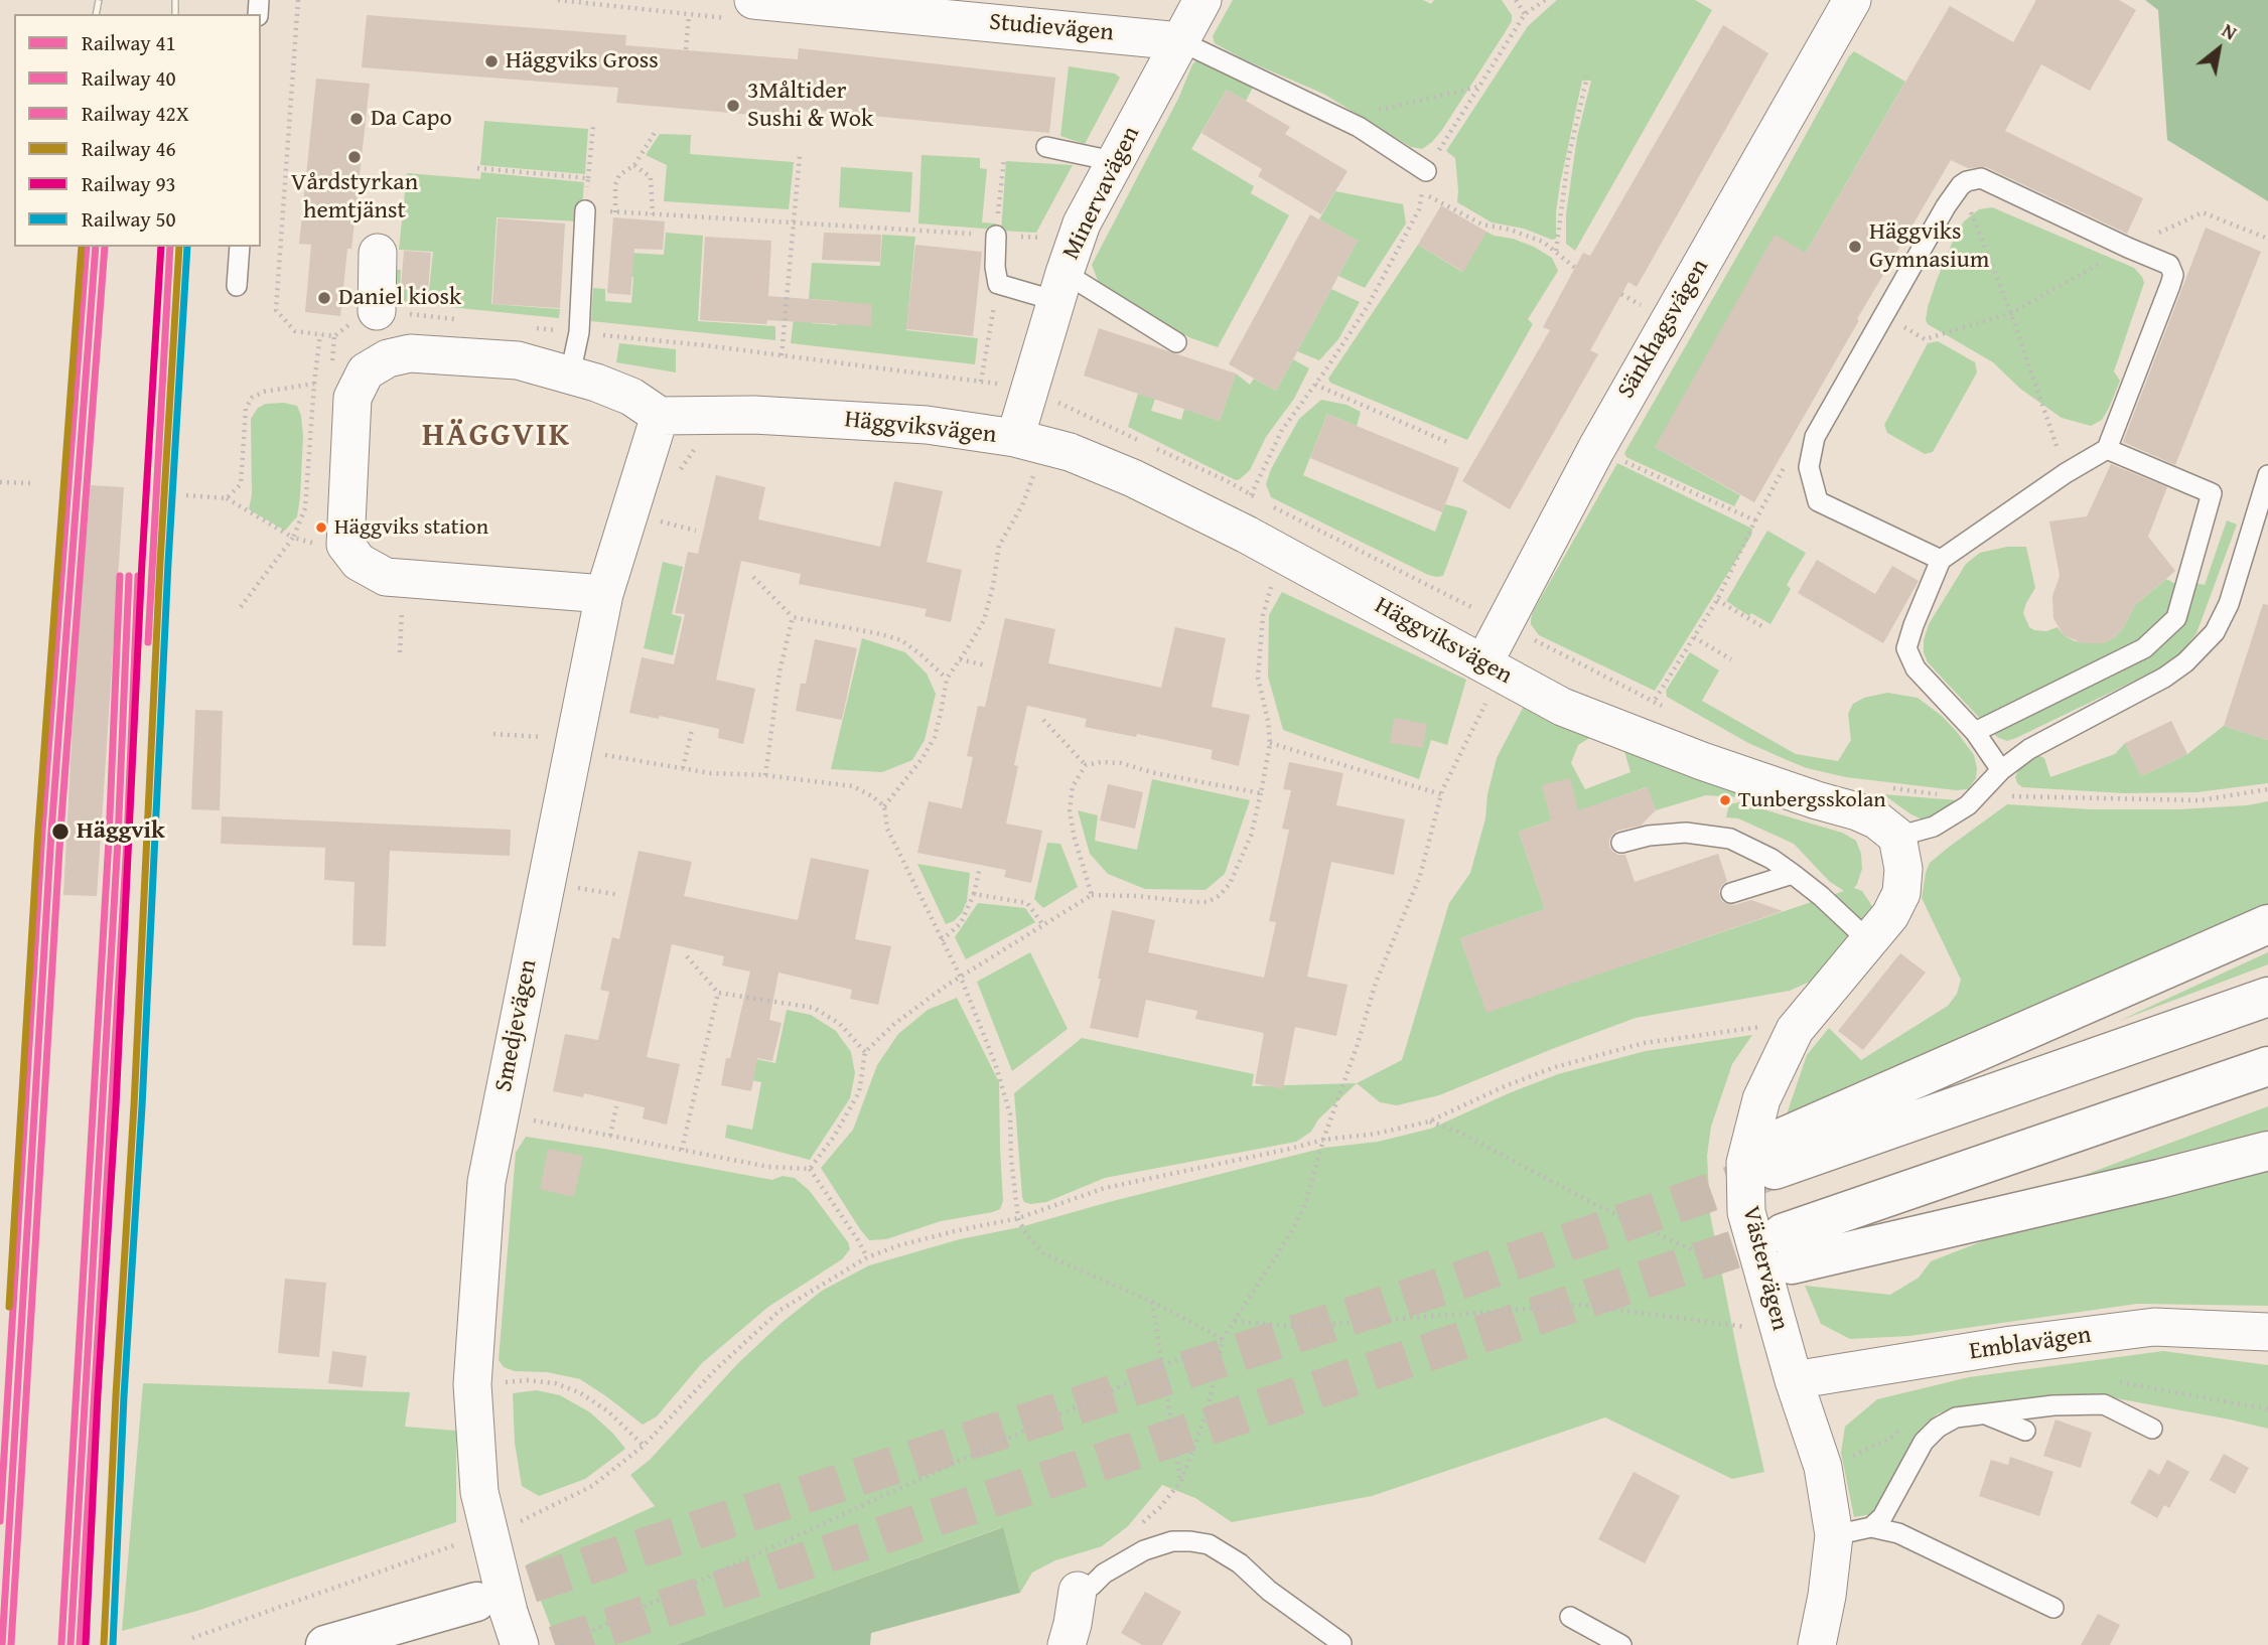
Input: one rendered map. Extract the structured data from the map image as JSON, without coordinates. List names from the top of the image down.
{
  "streets": {
    "street": [
      "Studievägen",
      "Minervavägen",
      "Sänkhagsvägen",
      "Häggviksvägen",
      "Smedjevägen",
      "Västervägen",
      "Emblavägen"
    ]
  },
  "crossings": [
    ["Studievägen", "Minervavägen"],
    ["Minervavägen", "Häggviksvägen"],
    ["Sänkhagsvägen", "Häggviksvägen"],
    ["Häggviksvägen", "Smedjevägen"],
    ["Västervägen", "Emblavägen"]
  ],
  "districts": ["HÄGGVIK"],
  "places": [
    "Häggviks Gross",
    "3Måltider Sushi & Wok",
    "Da Capo",
    "Vårdstyrkan hemtjänst",
    "Häggviks Gymnasium",
    "Daniel kiosk",
    "Häggviks station",
    "Tunbergsskolan",
    "Häggvik"
  ],
  "lines": [
    "rail line 41",
    "rail line 40",
    "rail line 42X",
    "rail line 46",
    "rail line 93",
    "rail line 50"
  ],
  "legend": [
    "Railway 41",
    "Railway 40",
    "Railway 42X",
    "Railway 46",
    "Railway 93",
    "Railway 50"
  ],
  "north": "top right"
}
